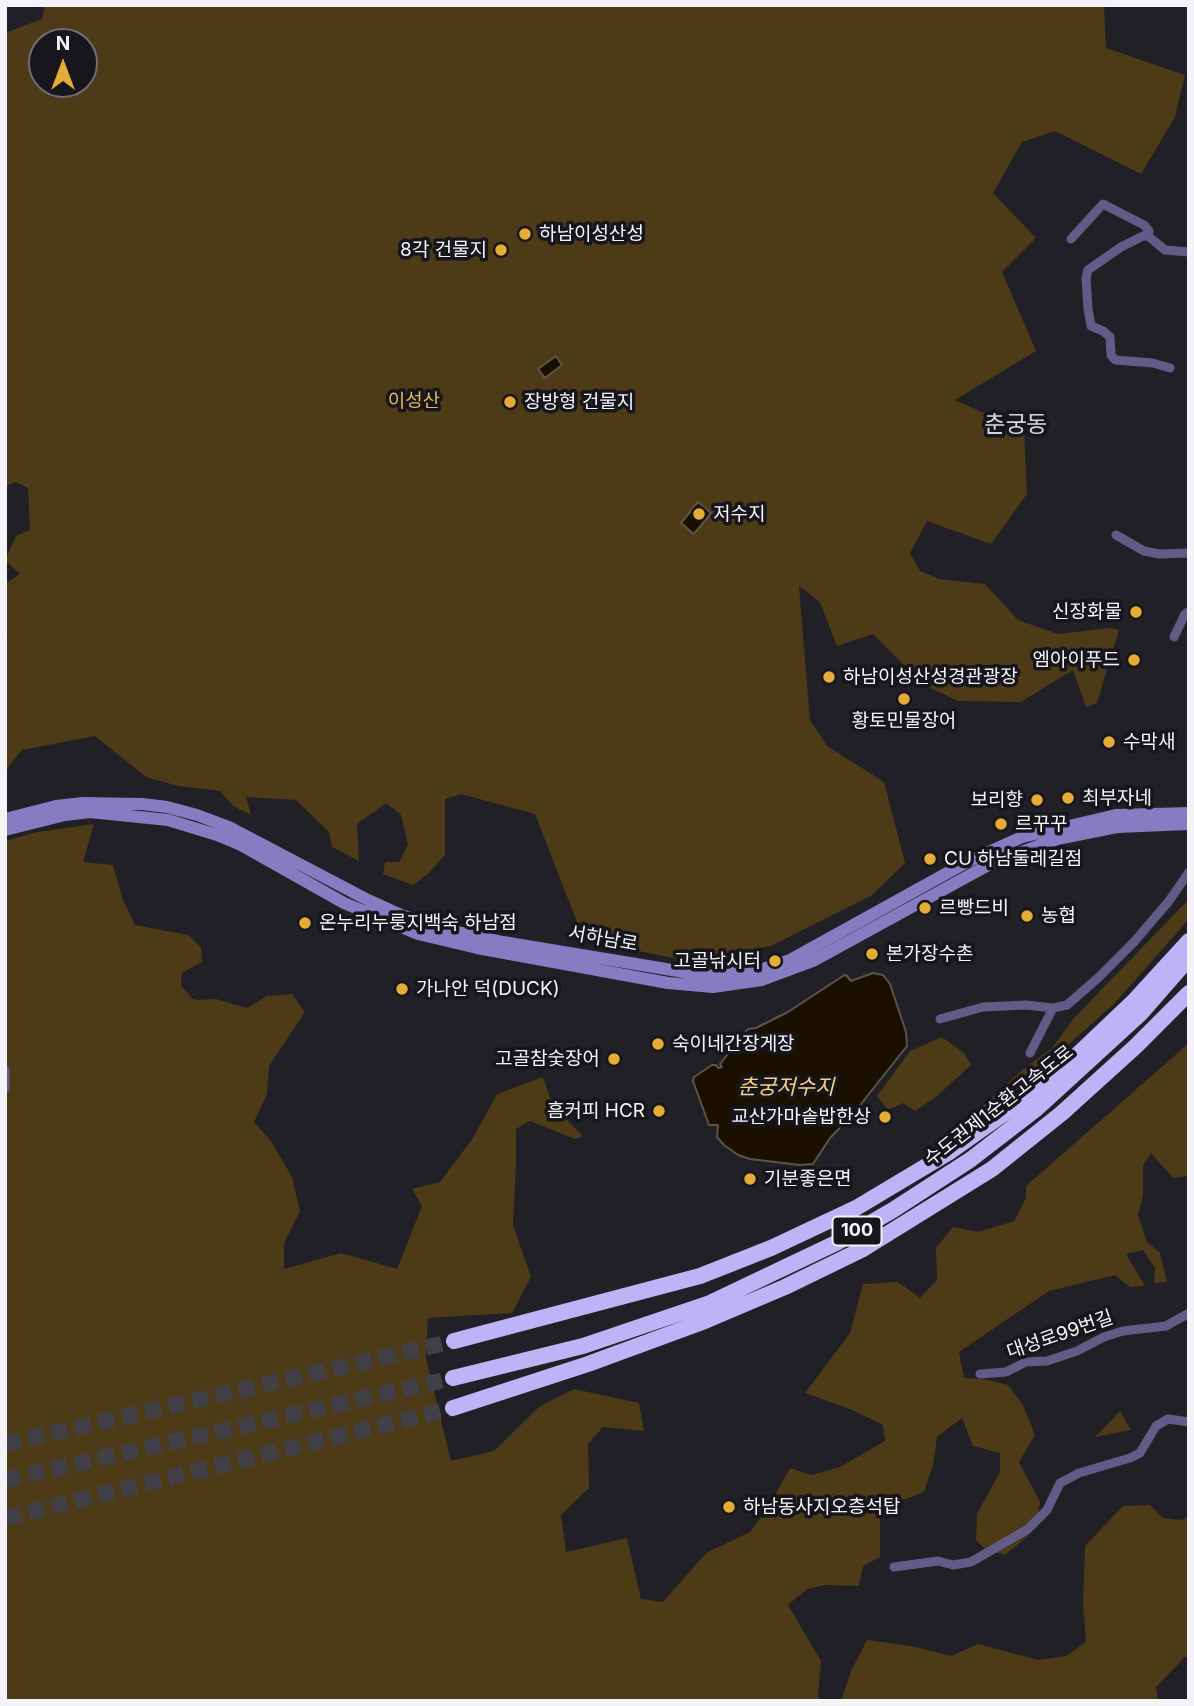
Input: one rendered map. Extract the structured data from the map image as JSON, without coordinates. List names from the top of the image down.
{
  "streets": {
    "highway": ["수도권제1순환고속도로", "100"],
    "street": ["서하남로", "대성로99번길"]
  },
  "districts": ["춘궁동"],
  "water": ["춘궁저수지"],
  "parks": ["이성산"],
  "places": [
    "하남이성산성",
    "8각 건물지",
    "장방형 건물지",
    "저수지",
    "신장화물",
    "엠아이푸드",
    "하남이성산성경관광장",
    "황토민물장어",
    "수막새",
    "최부자네",
    "보리향",
    "르꾸꾸",
    "CU 하남둘레길점",
    "르빵드비",
    "농협",
    "온누리누룽지백숙 하남점",
    "본가장수촌",
    "고골낚시터",
    "가나안 덕(DUCK)",
    "숙이네간장게장",
    "고골참숯장어",
    "흠커피 HCR",
    "교산가마솥밥한상",
    "기분좋은면",
    "하남동사지오층석탑"
  ],
  "north": "top"
}
